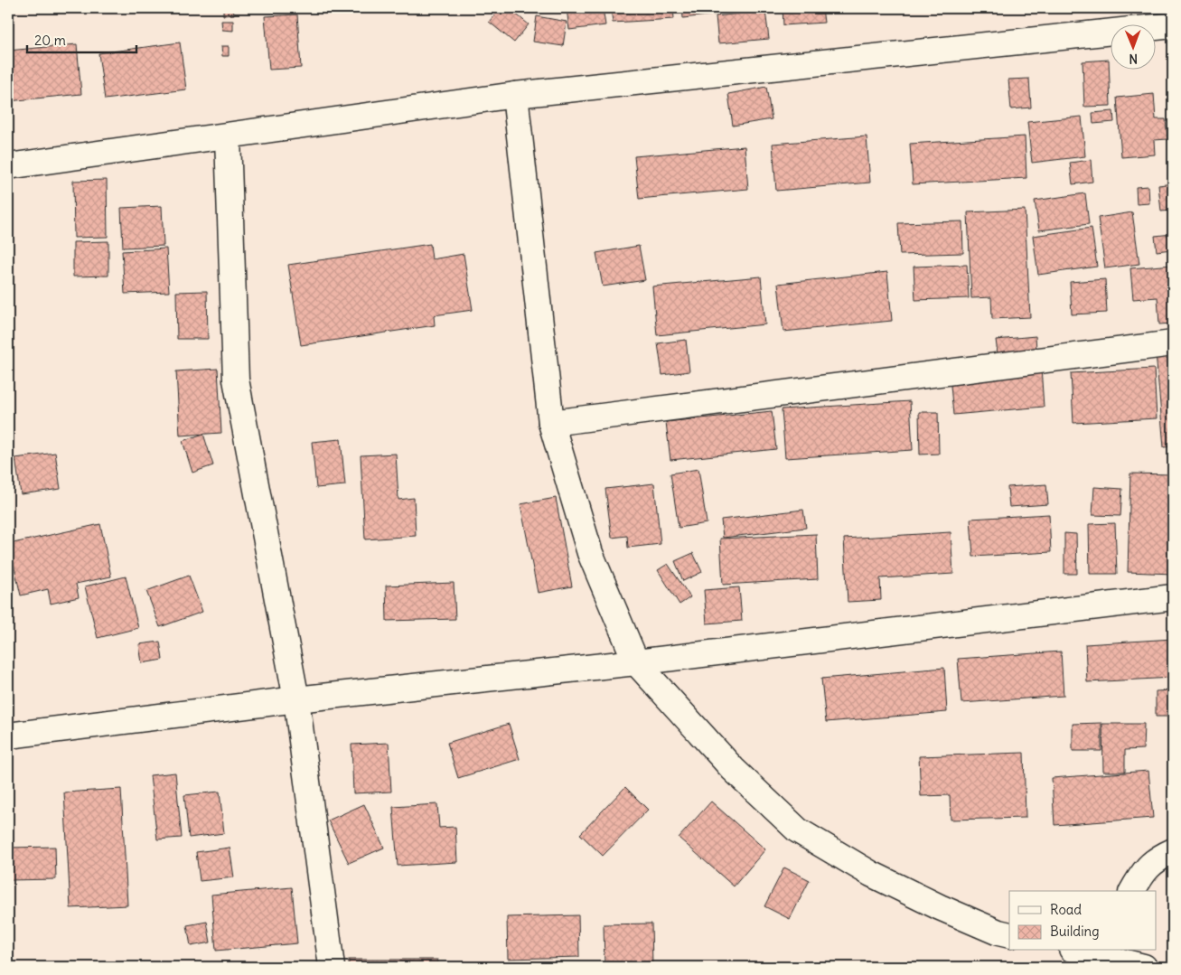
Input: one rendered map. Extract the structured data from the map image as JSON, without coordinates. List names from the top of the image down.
{
  "legend": ["Road", "Building"],
  "scale_bar": "20 m",
  "north": "bottom"
}
